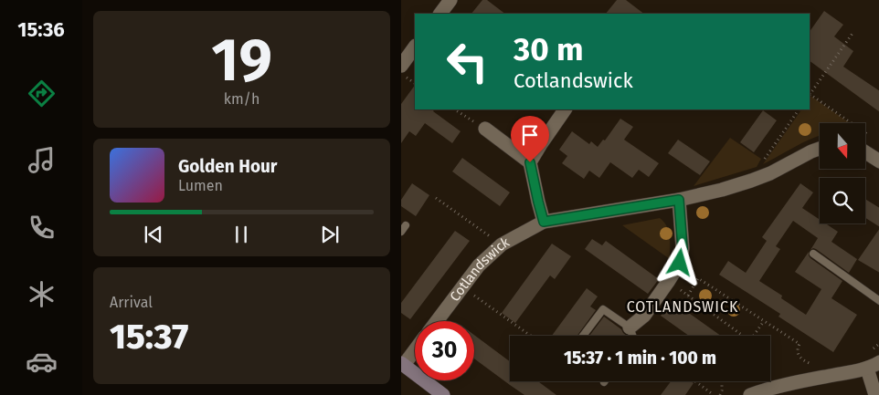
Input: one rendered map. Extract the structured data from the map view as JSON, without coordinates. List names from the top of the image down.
{
  "streets": {
    "street": ["Cotlandswick"]
  },
  "districts": ["COTLANDSWICK"],
  "north": "bottom",
  "page": {
    "tabs": "15:36",
    "tile": [
      ["19", "km/h"],
      ["Arrival", "15:37"]
    ],
    "turn": ["30 m", "Cotlandswick"],
    "song": ["Golden Hour", "Lumen"],
    "limit": "30",
    "trip": "15:37 · 1 min · 100 m"
  }
}
